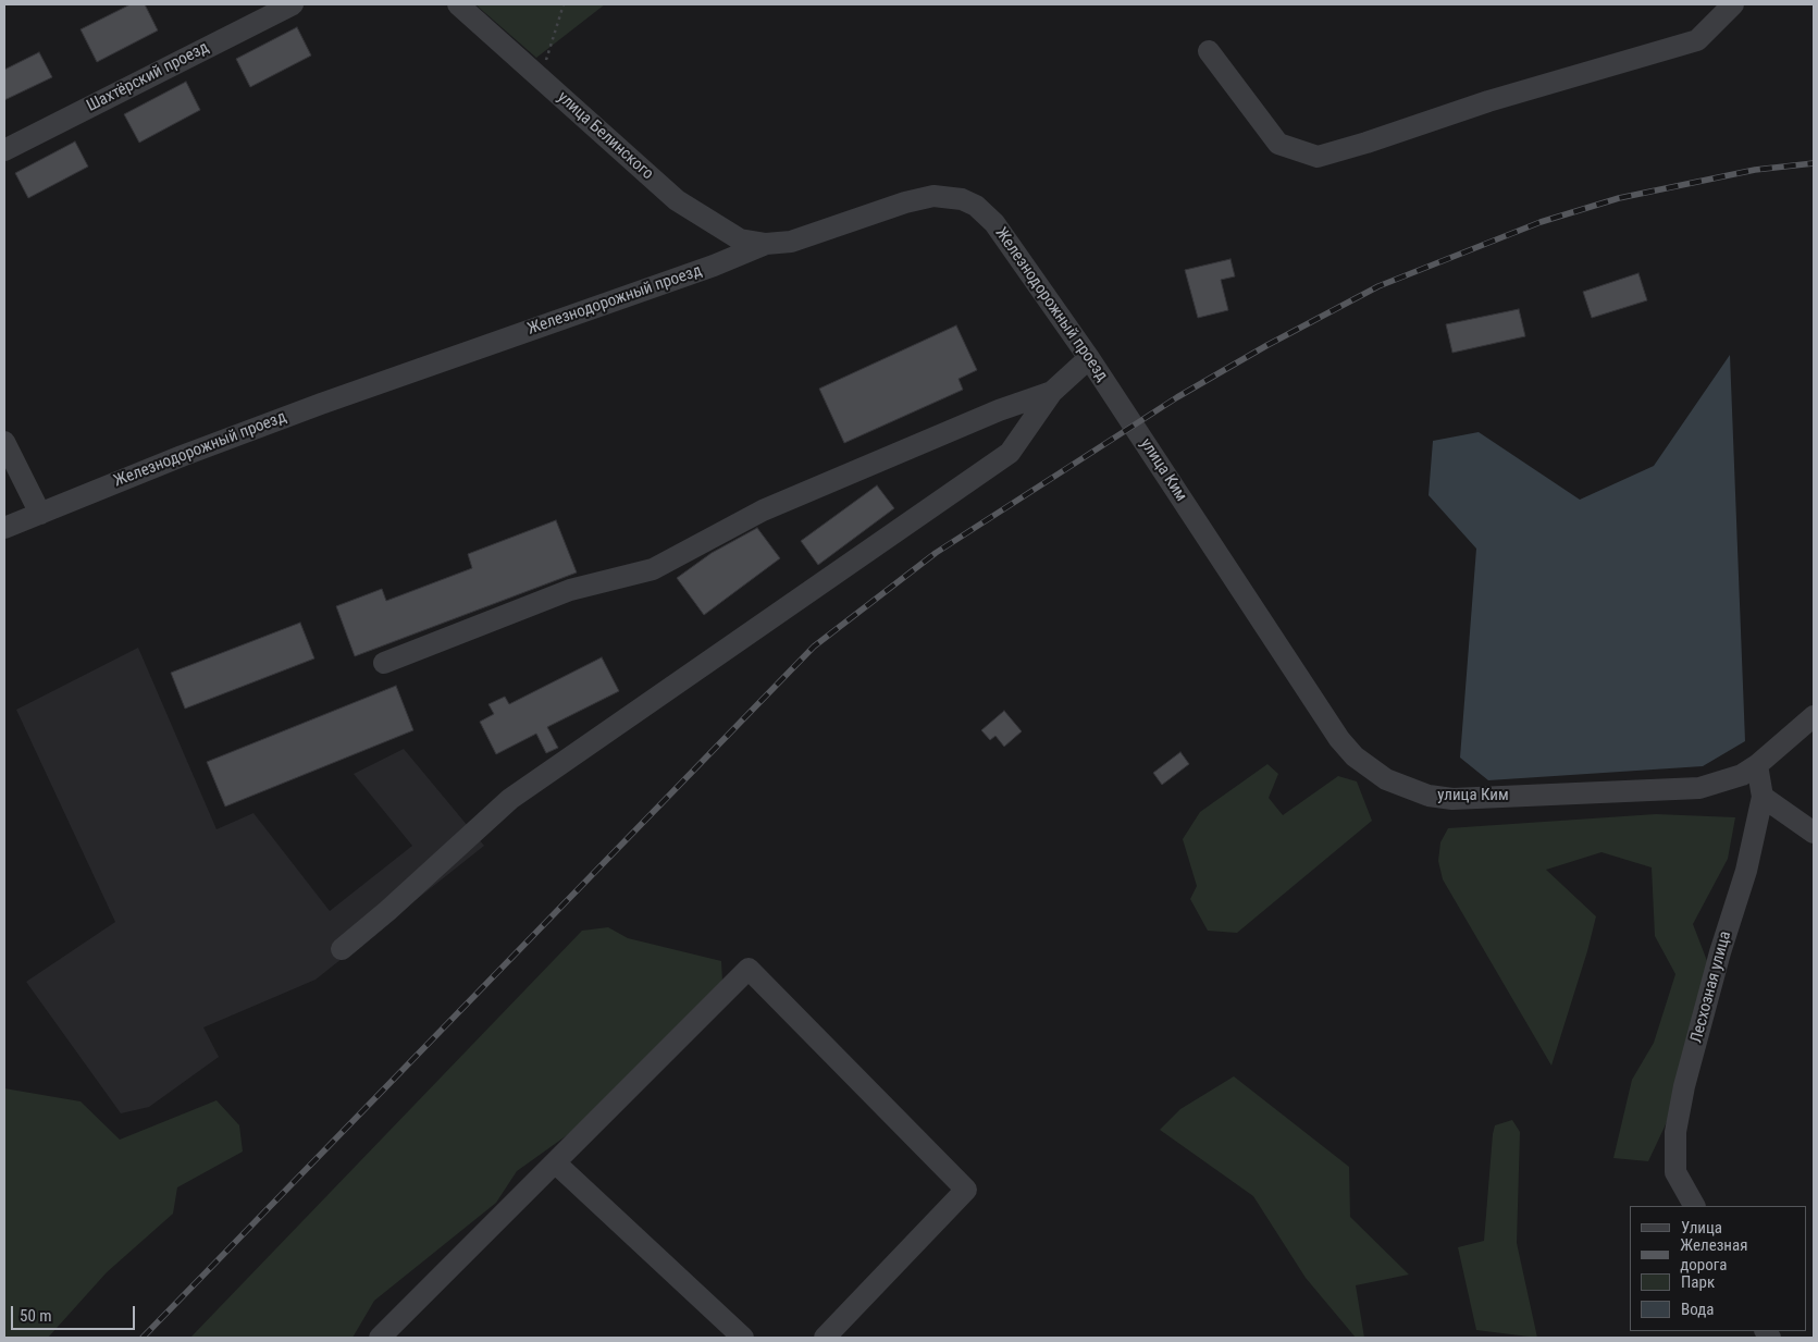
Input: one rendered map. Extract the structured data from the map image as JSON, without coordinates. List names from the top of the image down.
{
  "streets": {
    "street": [
      "Шахтёрский проезд",
      "улица Белинского",
      "Железнодорожный проезд",
      "улица Ким",
      "Лесхозная улица"
    ]
  },
  "crossings": [
    ["улица Белинского", "Железнодорожный проезд"],
    ["Железнодорожный проезд", "улица Ким"],
    ["улица Ким", "Лесхозная улица"]
  ],
  "legend": [
    "Улица",
    "Железная дорога",
    "Парк",
    "Вода"
  ],
  "scale_bar": "50 m"
}
